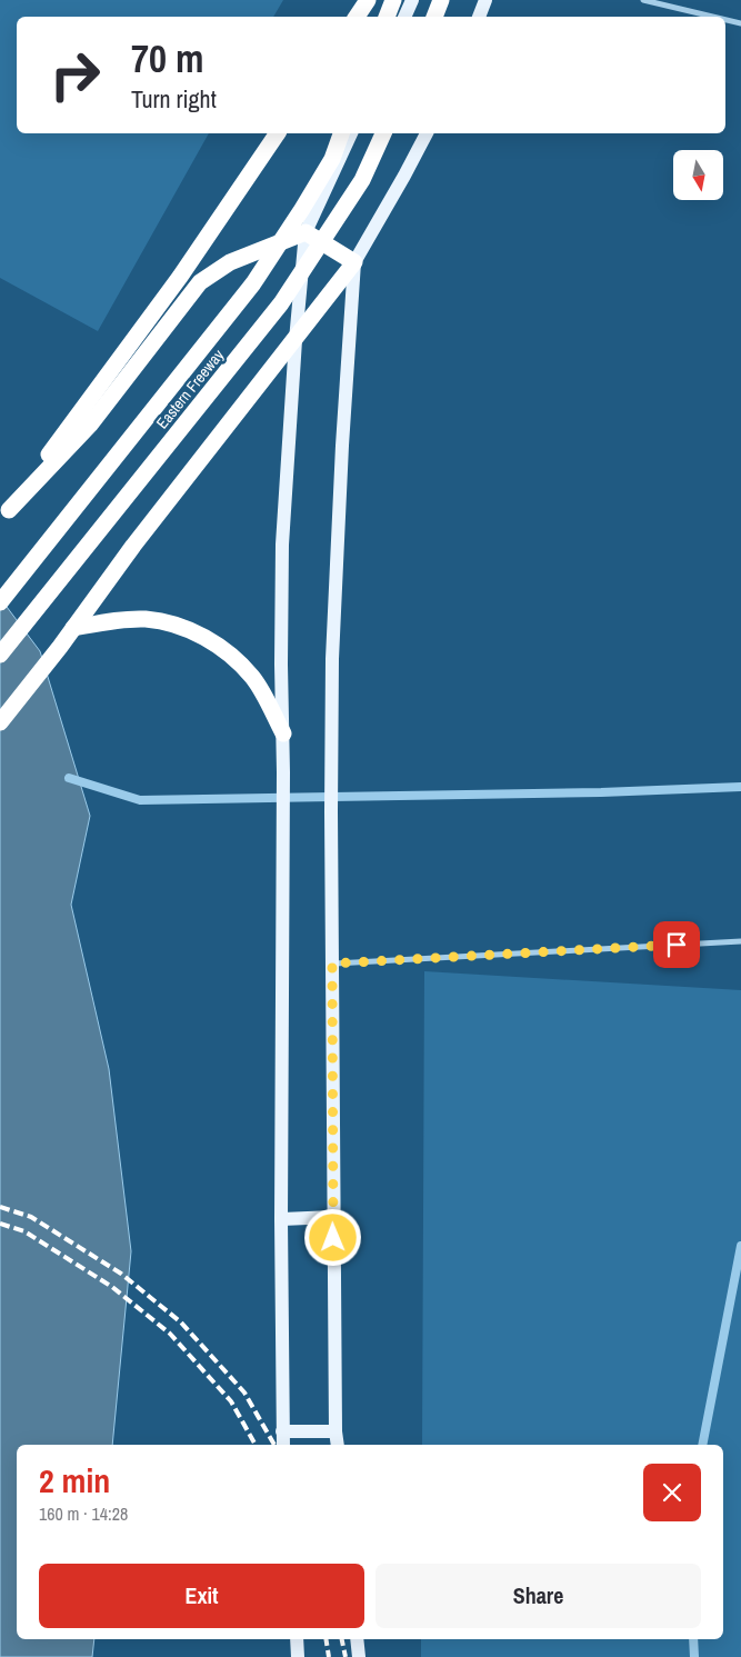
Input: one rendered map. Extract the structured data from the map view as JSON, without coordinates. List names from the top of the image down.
{
  "streets": {
    "highway": ["Eastern Freeway"]
  },
  "north": "bottom",
  "page": {
    "turn": ["70 m", "Turn right"],
    "heading": ["2 min", "160 m · 14:28"],
    "buttons": ["Exit", "Share"]
  }
}
